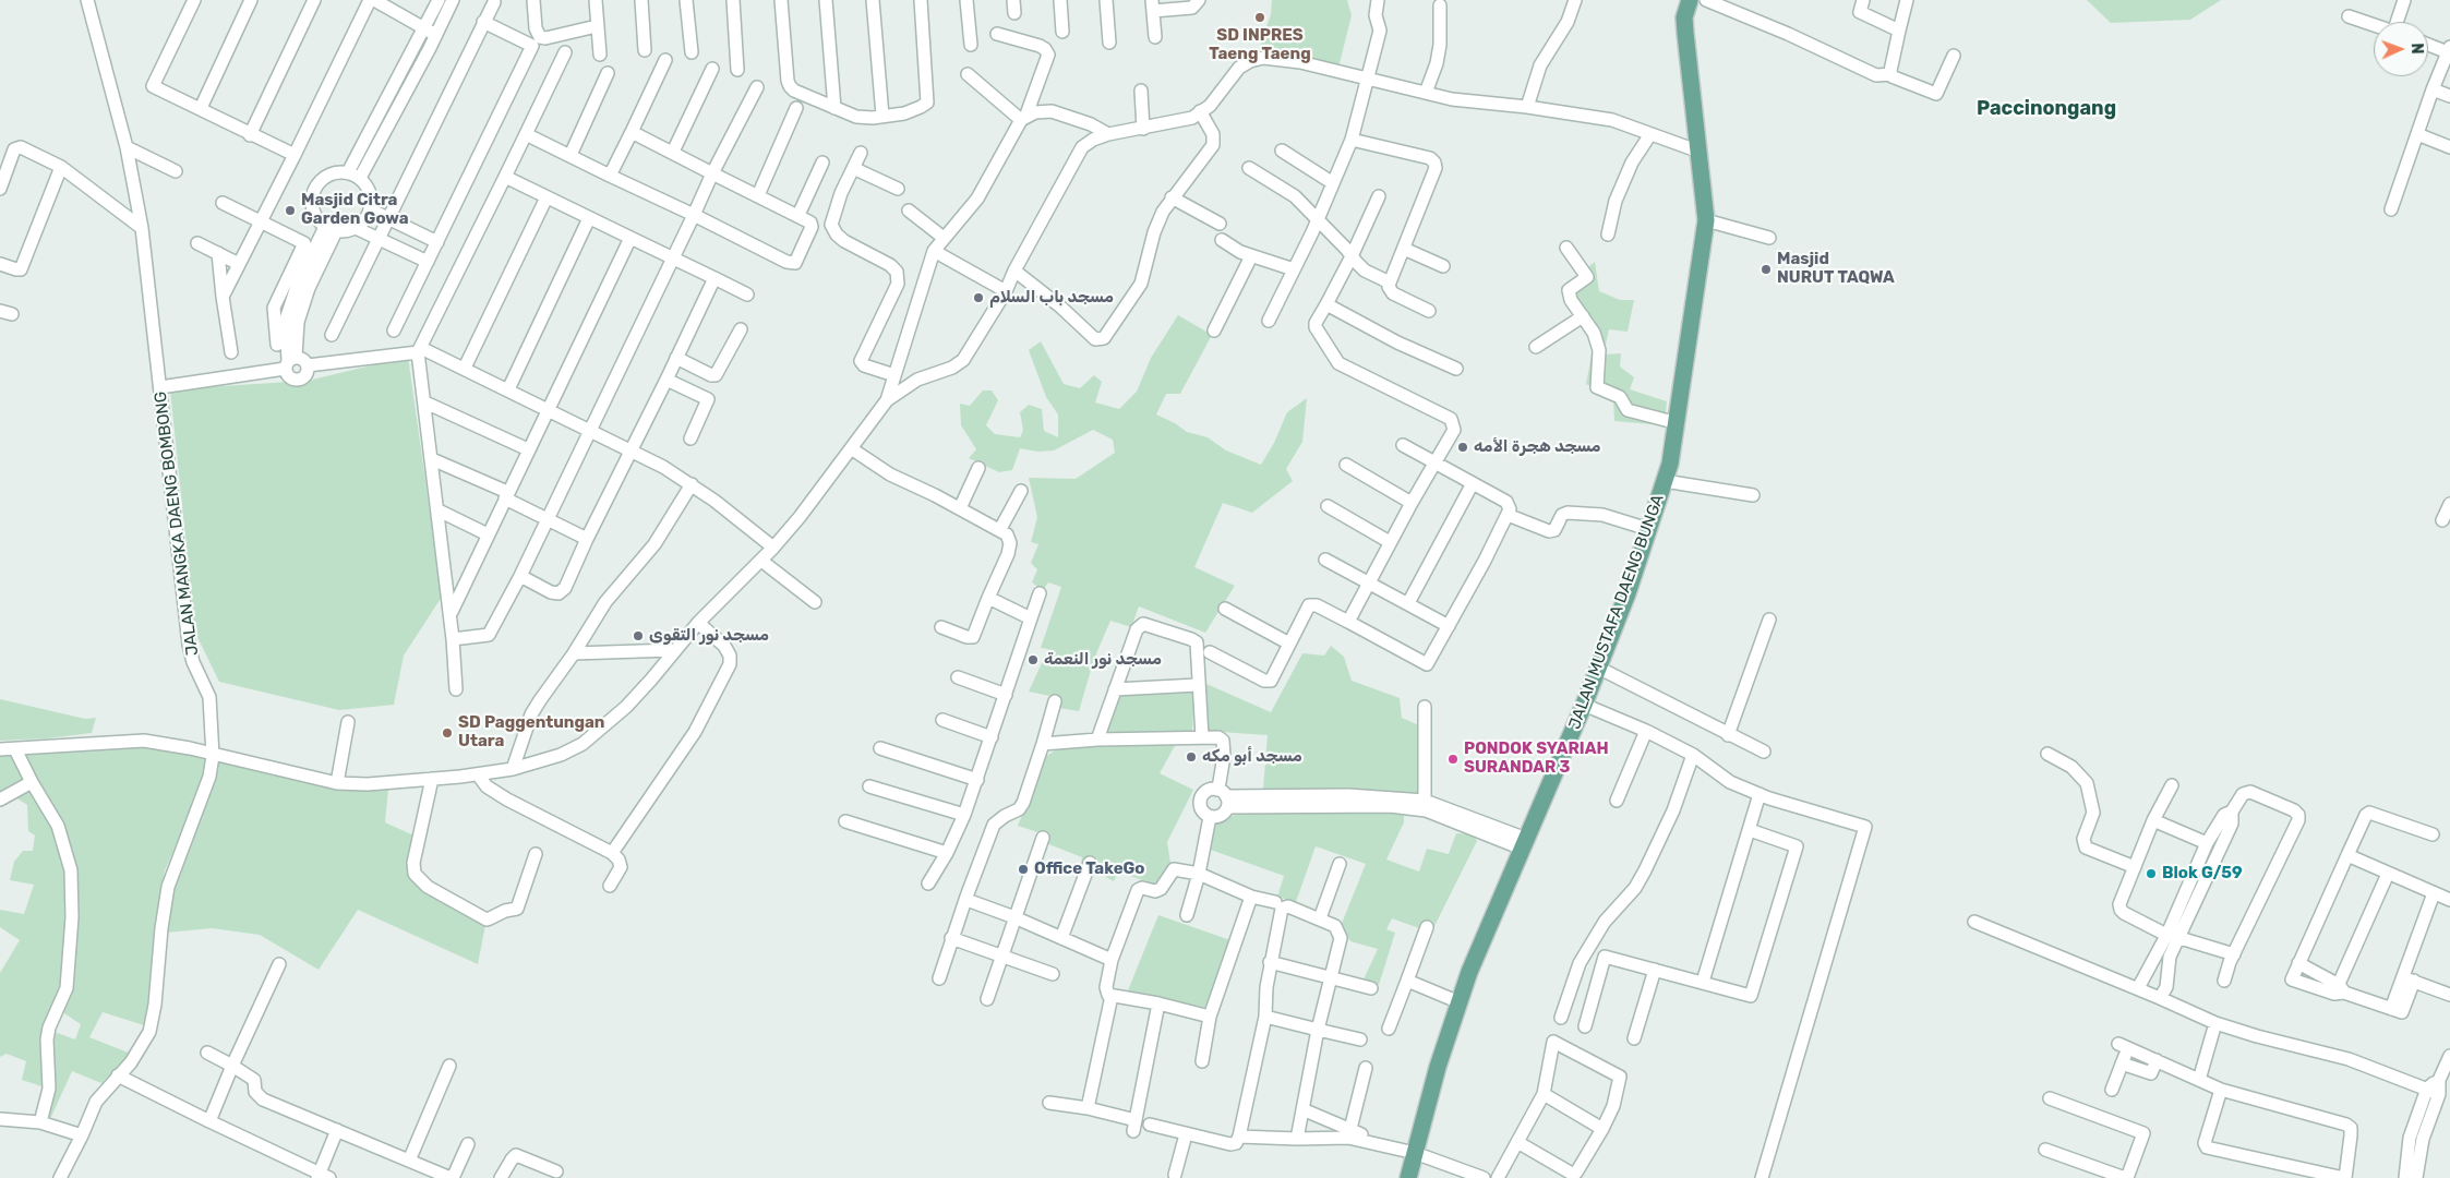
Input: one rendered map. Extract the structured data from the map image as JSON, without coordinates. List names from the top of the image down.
{
  "streets": {
    "main road": ["JALAN MUSTAFA DAENG BUNGA"],
    "street": ["JALAN MANGKA DAENG BOMBONG"]
  },
  "districts": ["Paccinongang"],
  "places": [
    "SD INPRES Taeng Taeng",
    "Masjid Citra Garden Gowa",
    "Masjid NURUT TAQWA",
    "مسجد باب السلام",
    "مسجد هجرة الأمه",
    "مسجد نور التقوى",
    "مسجد نور النعمة",
    "SD Paggentungan Utara",
    "مسجد أبو مكه",
    "PONDOK SYARIAH SURANDAR 3",
    "Office TakeGo",
    "Blok G/59"
  ],
  "north": "right"
}
